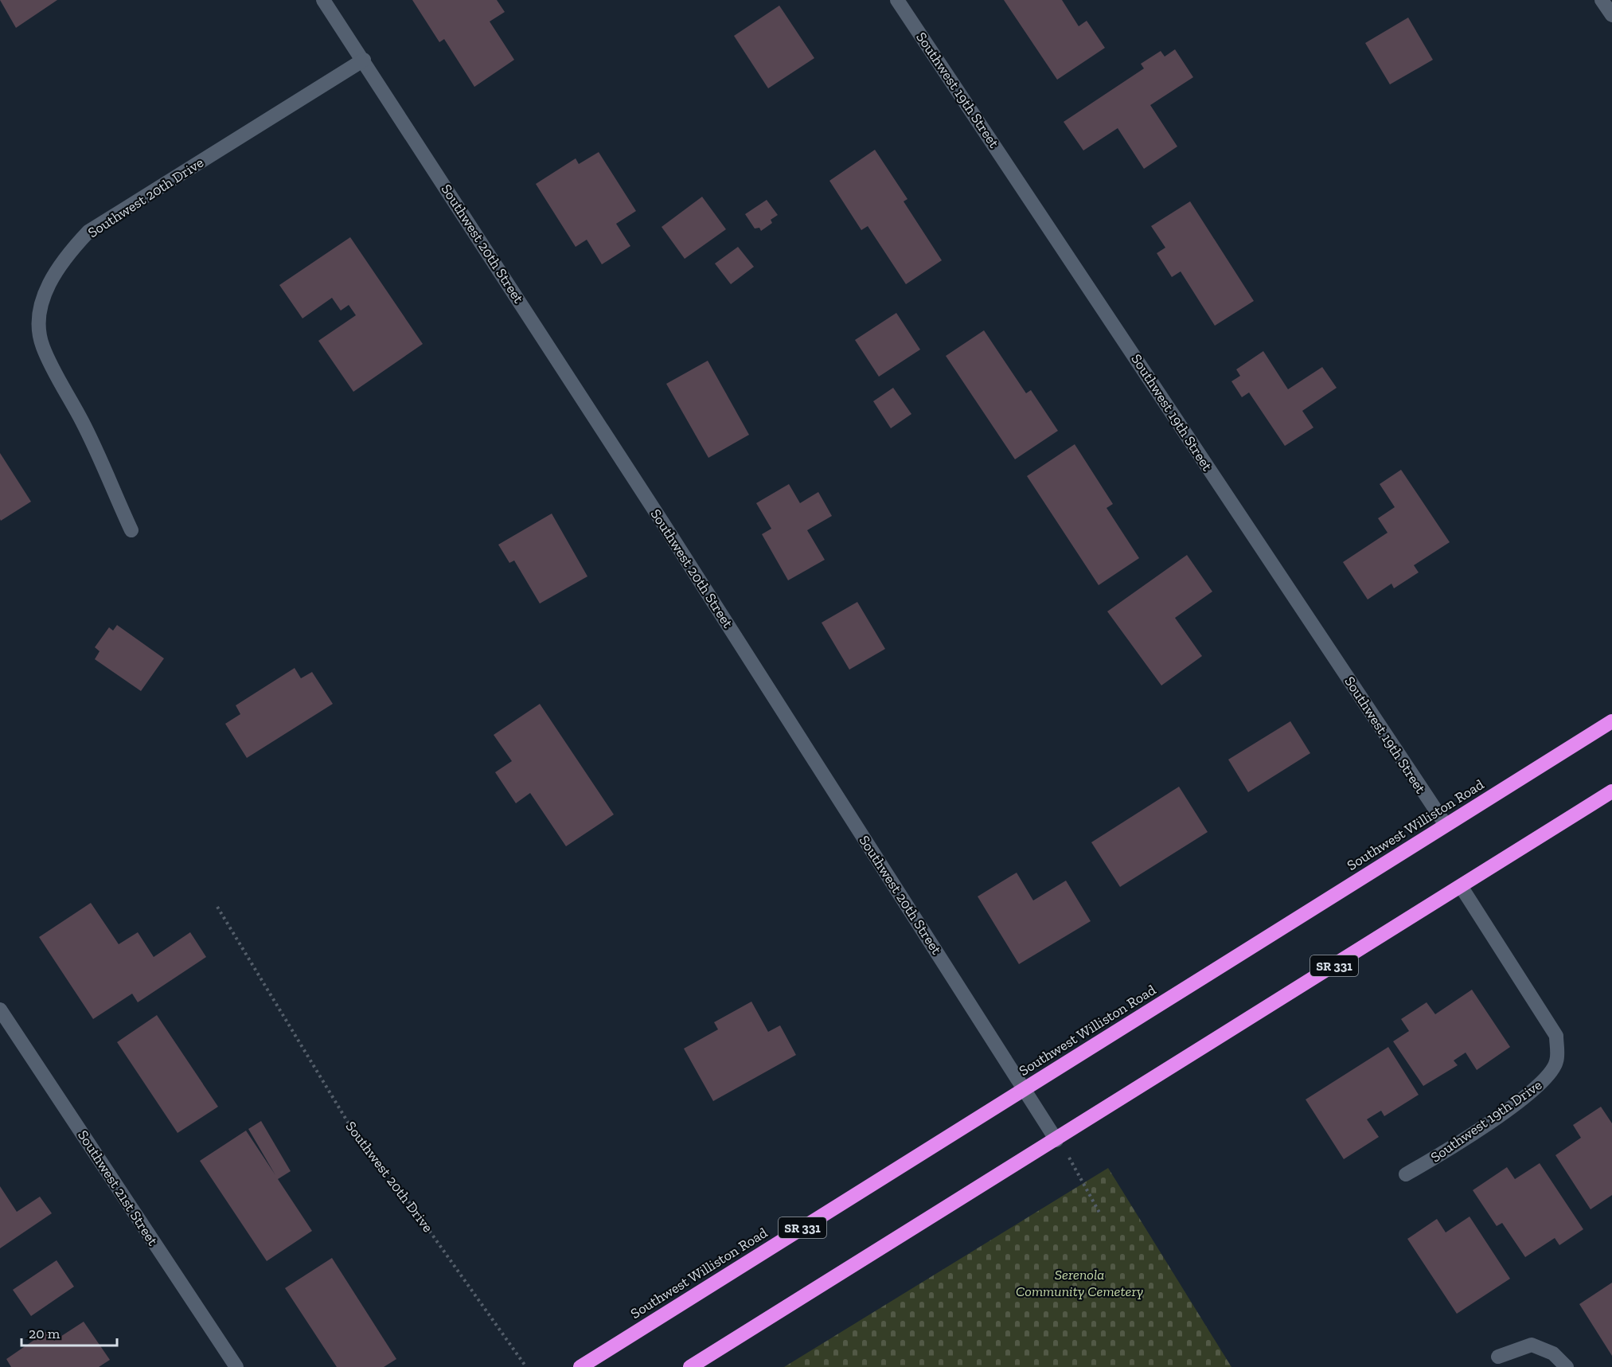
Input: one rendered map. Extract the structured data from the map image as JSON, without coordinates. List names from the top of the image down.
{
  "streets": {
    "highway": ["Southwest Williston Road", "SR 331"],
    "street": [
      "Southwest 19th Street",
      "Southwest 20th Drive",
      "Southwest 20th Street",
      "Southwest 19th Drive",
      "Southwest 21st Street"
    ]
  },
  "crossings": [
    ["Southwest 19th Street", "Southwest Williston Road"],
    ["Southwest 20th Drive", "Southwest 20th Street"],
    ["Southwest 20th Street", "Southwest Williston Road"],
    ["Southwest 20th Street", "SR 331"],
    ["SR 331", "Southwest 19th Drive"]
  ],
  "parks": ["Serenola Community Cemetery"],
  "scale_bar": "20 m"
}
